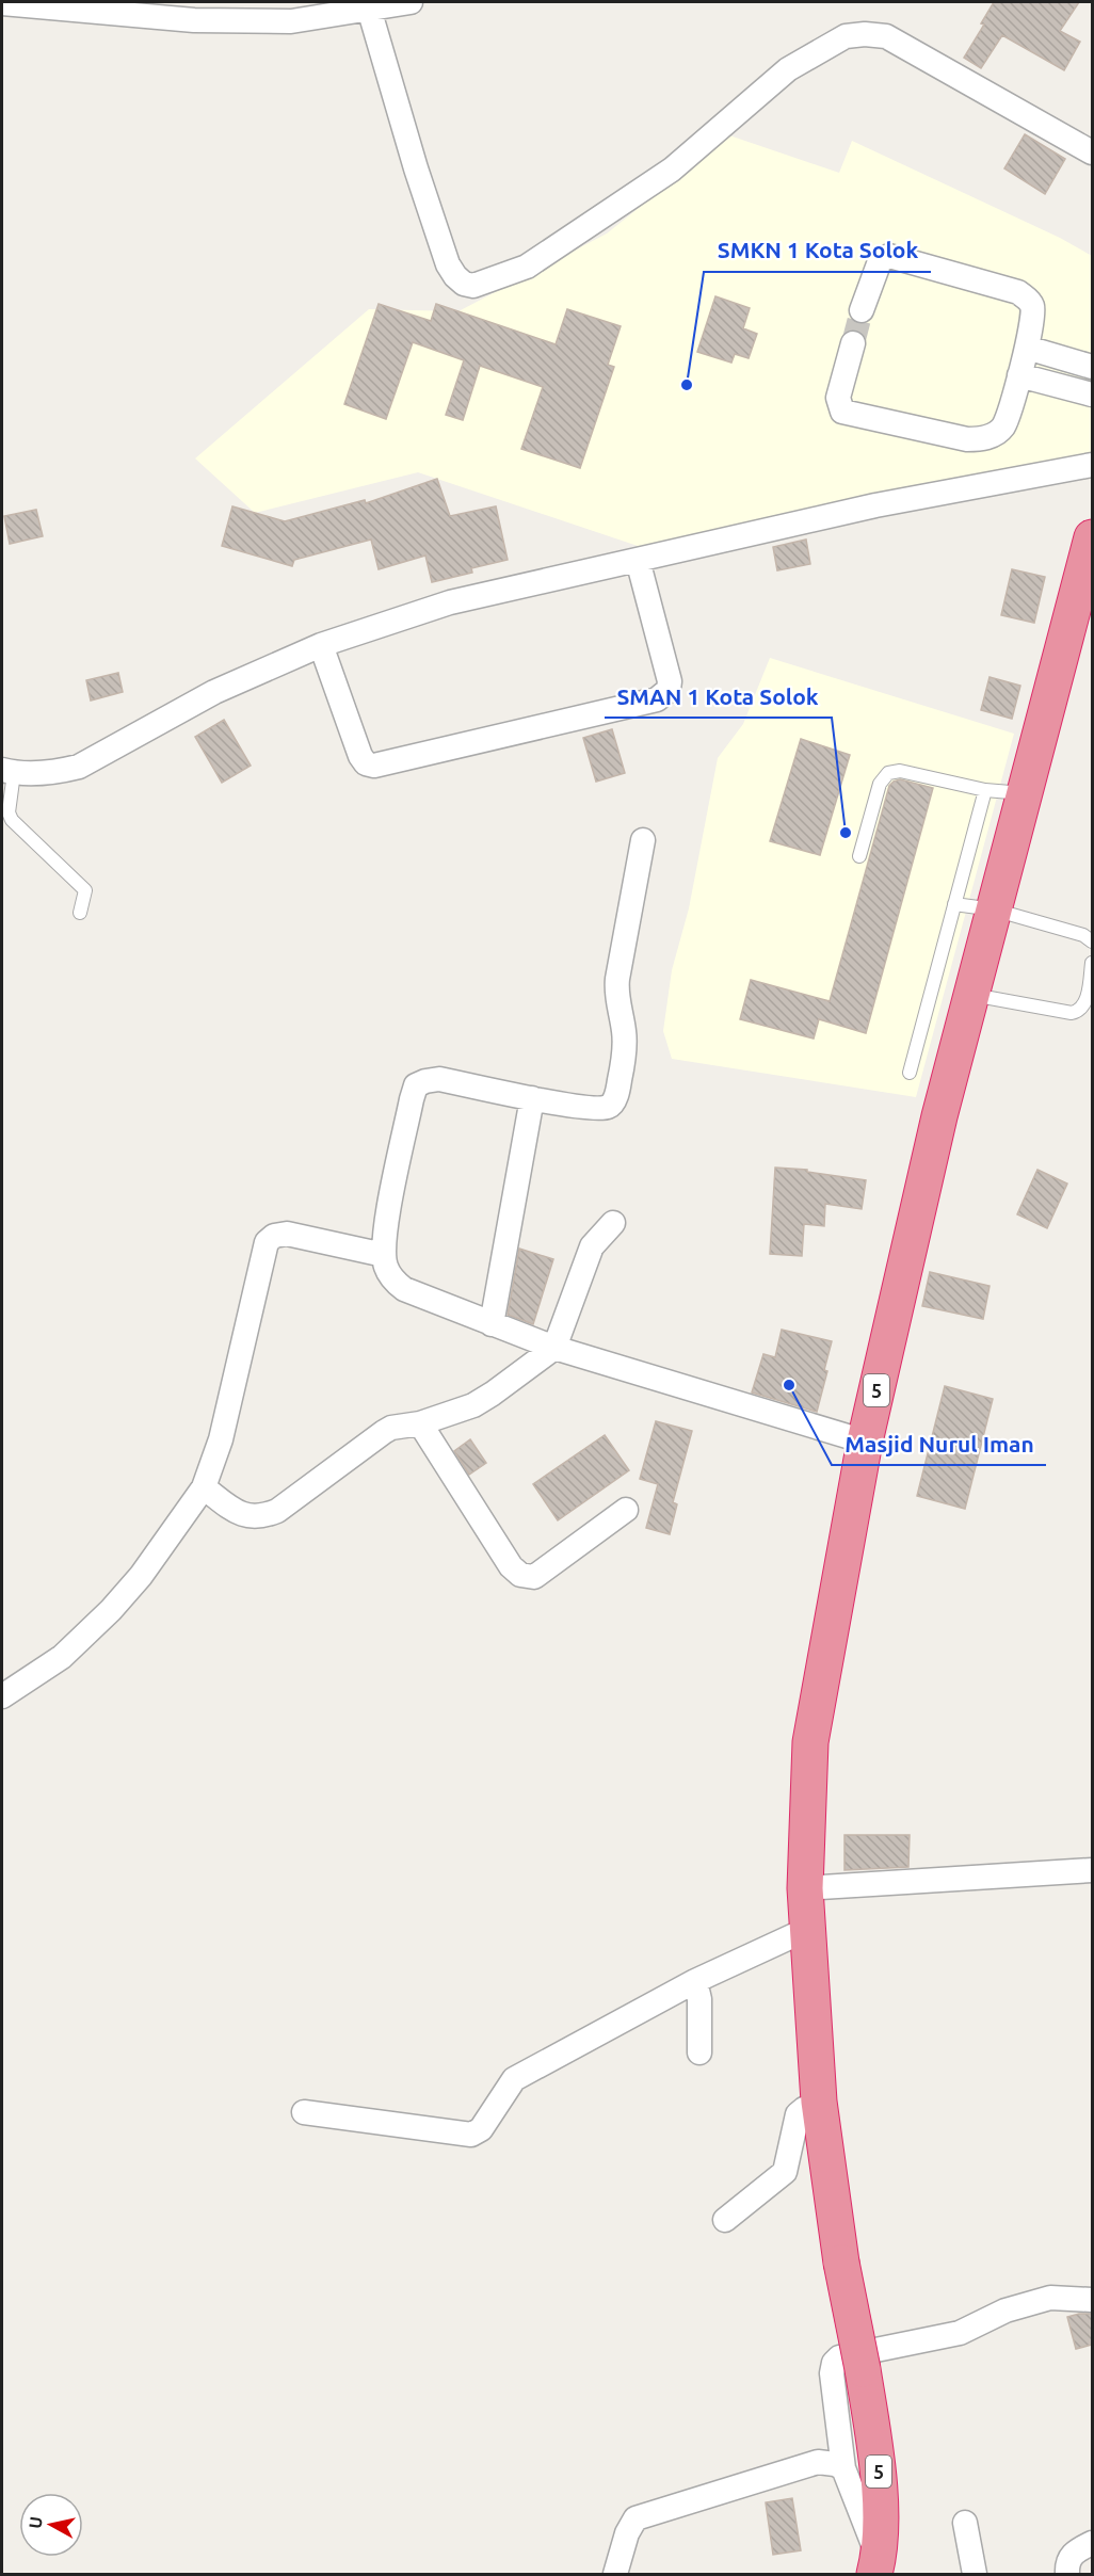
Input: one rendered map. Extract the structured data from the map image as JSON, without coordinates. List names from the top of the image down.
{
  "streets": {
    "highway": ["5"]
  },
  "places": ["SMKN 1 Kota Solok", "SMAN 1 Kota Solok", "Masjid Nurul Iman"],
  "north": "left"
}
